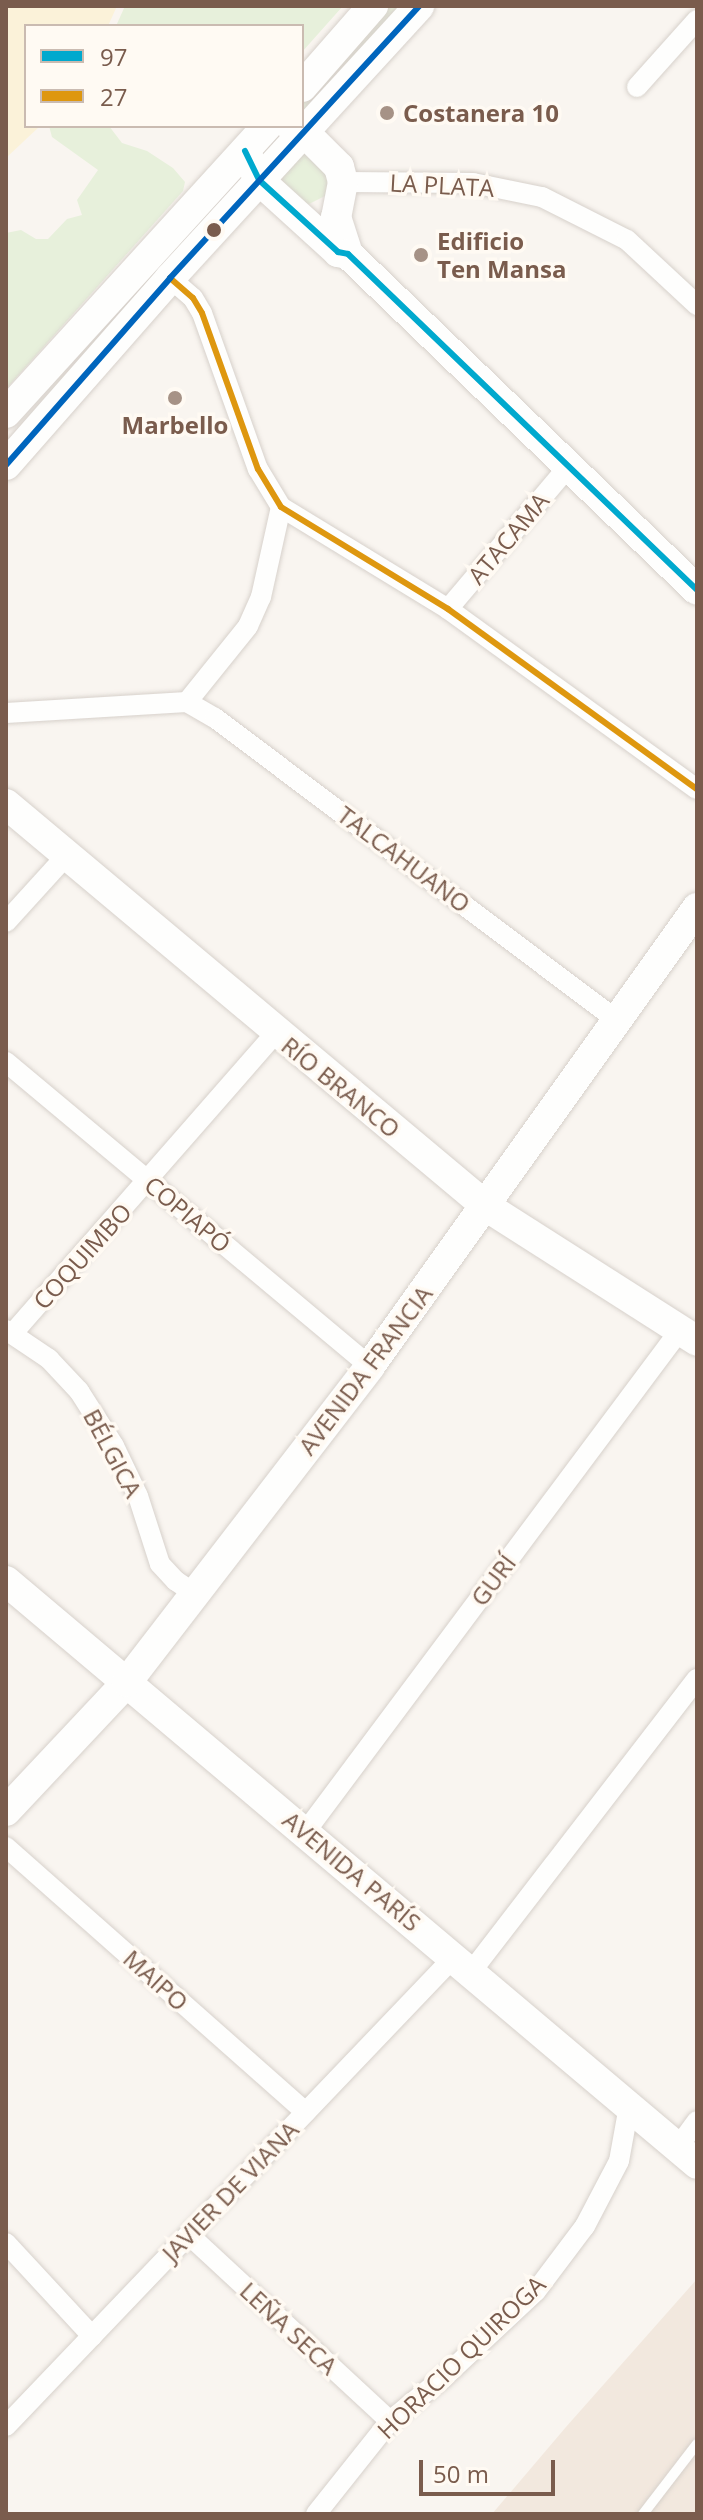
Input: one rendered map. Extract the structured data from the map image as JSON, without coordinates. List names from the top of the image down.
{
  "streets": {
    "street": [
      "LA PLATA",
      "ATACAMA",
      "TALCAHUANO",
      "RÍO BRANCO",
      "COPIAPÓ",
      "COQUIMBO",
      "AVENIDA FRANCIA",
      "BÉLGICA",
      "GURÍ",
      "AVENIDA PARÍS",
      "MAIPO",
      "JAVIER DE VIANA",
      "LEÑA SECA",
      "HORACIO QUIROGA"
    ]
  },
  "crossings": [
    ["TALCAHUANO", "AVENIDA FRANCIA"],
    ["RÍO BRANCO", "COQUIMBO"],
    ["RÍO BRANCO", "AVENIDA FRANCIA"],
    ["RÍO BRANCO", "GURÍ"],
    ["COPIAPÓ", "COQUIMBO"],
    ["COPIAPÓ", "AVENIDA FRANCIA"],
    ["COQUIMBO", "BÉLGICA"],
    ["AVENIDA FRANCIA", "BÉLGICA"],
    ["AVENIDA FRANCIA", "AVENIDA PARÍS"],
    ["GURÍ", "AVENIDA PARÍS"],
    ["AVENIDA PARÍS", "JAVIER DE VIANA"],
    ["AVENIDA PARÍS", "HORACIO QUIROGA"],
    ["MAIPO", "JAVIER DE VIANA"],
    ["JAVIER DE VIANA", "LEÑA SECA"],
    ["LEÑA SECA", "HORACIO QUIROGA"]
  ],
  "places": ["Costanera 10", "Edificio Ten Mansa", "Marbello"],
  "lines": ["transit line 97", "transit line 27"],
  "legend": ["97", "27"],
  "scale_bar": "50 m"
}
